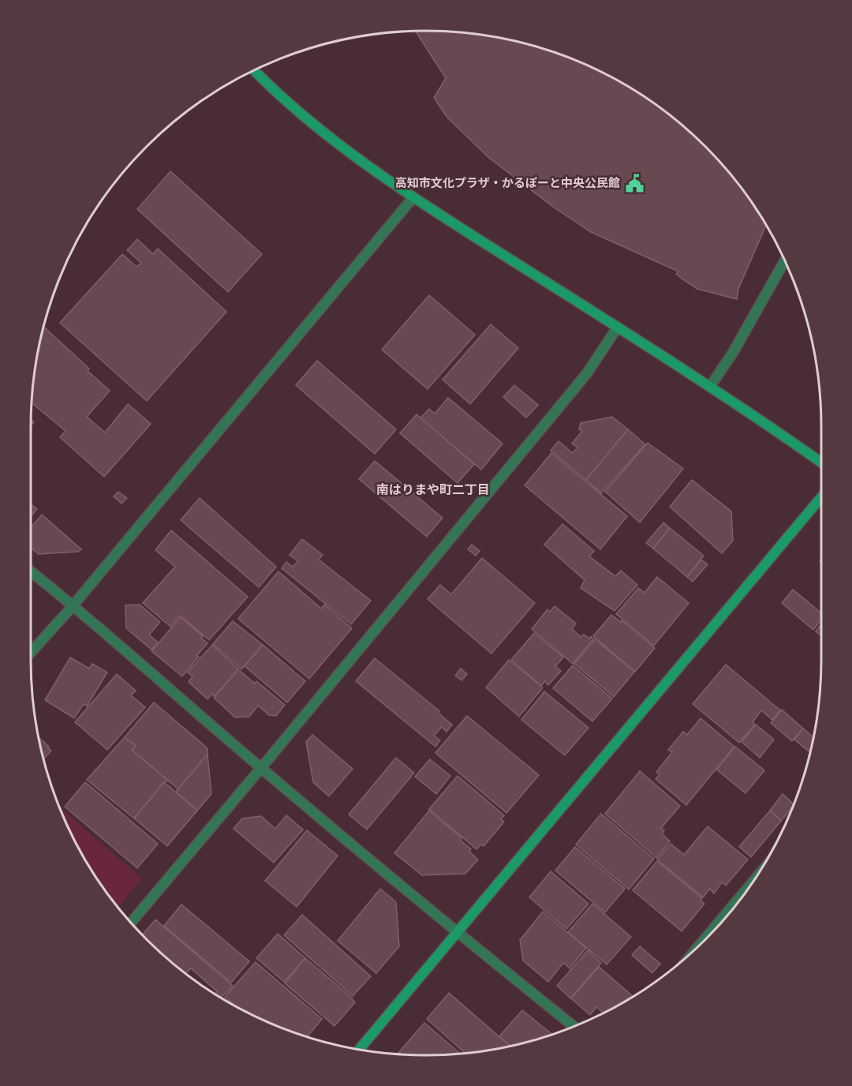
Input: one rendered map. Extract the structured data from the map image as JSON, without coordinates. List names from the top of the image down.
{
  "districts": ["南はりまや町二丁目"],
  "places": {
    "public building": ["高知市文化プラザ・かるぽーと中央公民館"]
  }
}
